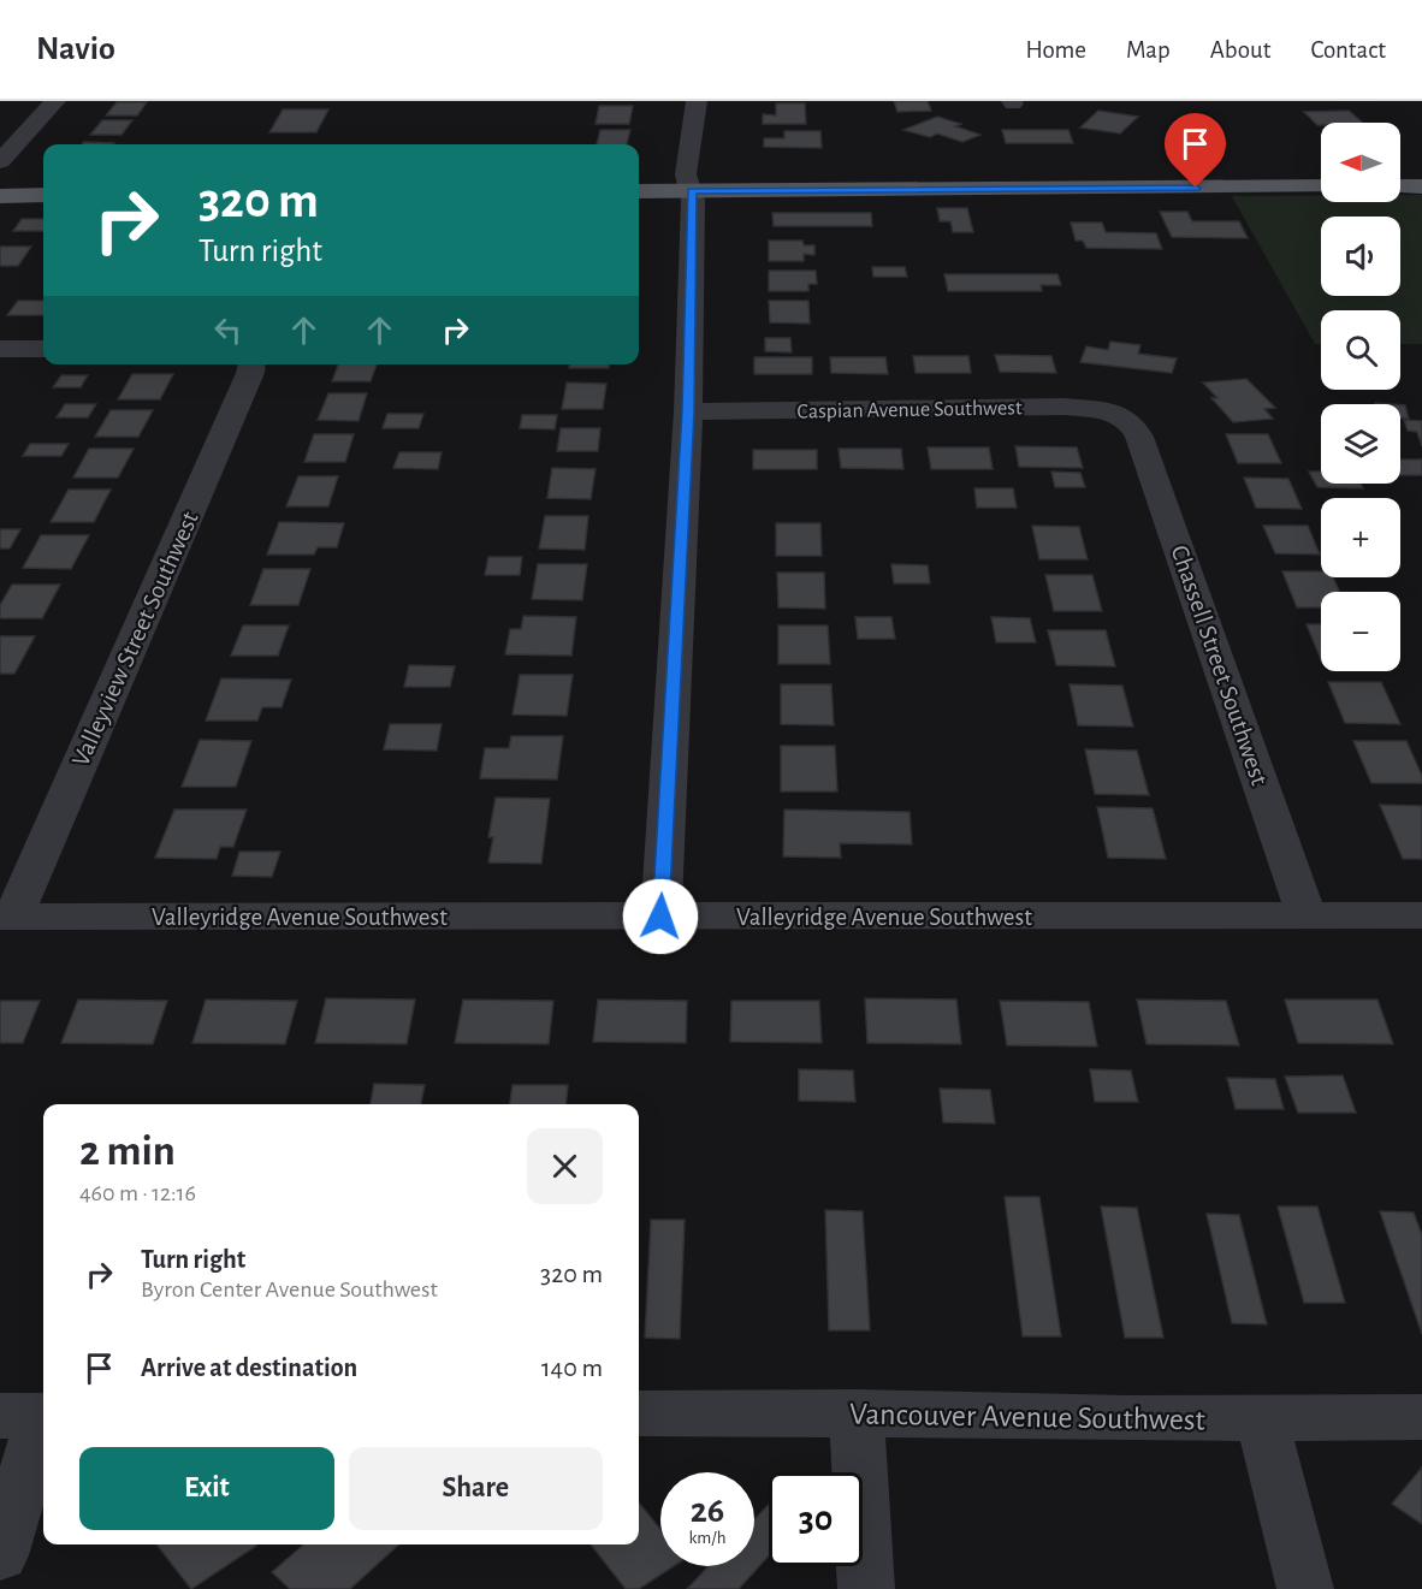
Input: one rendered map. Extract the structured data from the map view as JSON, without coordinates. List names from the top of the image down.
{
  "streets": {
    "street": [
      "Caspian Avenue Southwest",
      "Valleyview Street Southwest",
      "Chassell Street Southwest",
      "Valleyridge Avenue Southwest",
      "Vancouver Avenue Southwest"
    ]
  },
  "crossings": [
    ["Caspian Avenue Southwest", "Chassell Street Southwest"],
    ["Valleyview Street Southwest", "Valleyridge Avenue Southwest"],
    ["Chassell Street Southwest", "Valleyridge Avenue Southwest"]
  ],
  "north": "left",
  "page": {
    "header": "Navio",
    "nav": [
      "Home",
      "Map",
      "About",
      "Contact"
    ],
    "map_buttons": ["+", "−"],
    "turn": ["320 m", "Turn right"],
    "heading": ["2 min", "460 m · 12:16"],
    "list": [
      {
        "name": "Turn right",
        "note": "Byron Center Avenue Southwest",
        "value": "320 m"
      },
      {
        "name": "Arrive at destination",
        "value": "140 m"
      }
    ],
    "buttons": ["Exit", "Share"],
    "speed": "26 km/h",
    "limit": "30"
  }
}
